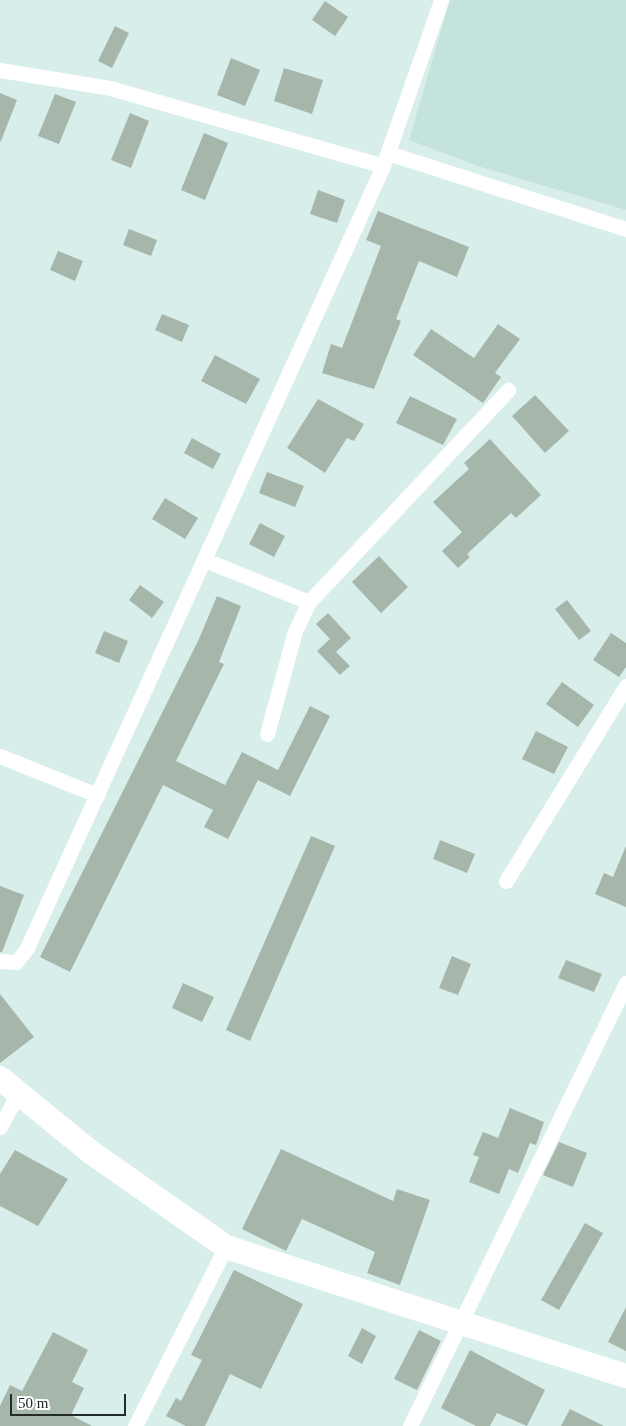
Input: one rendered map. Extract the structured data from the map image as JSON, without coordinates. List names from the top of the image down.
{
  "scale_bar": "50 m"
}
